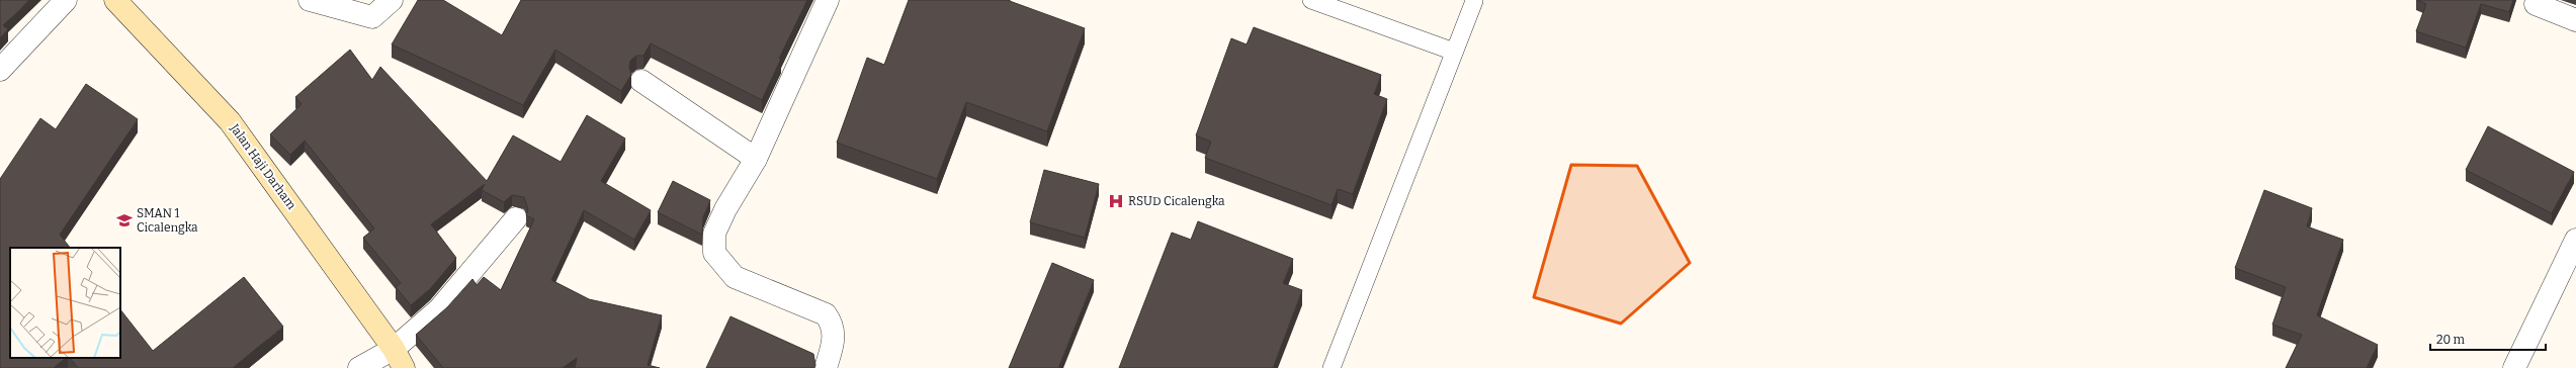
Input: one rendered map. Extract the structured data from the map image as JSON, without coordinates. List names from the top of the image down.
{
  "streets": {
    "street": ["Jalan Haji Darham"]
  },
  "places": {
    "hospital": ["RSUD Cicalengka"],
    "school or university": ["SMAN 1 Cicalengka"]
  },
  "scale_bar": "20 m"
}
